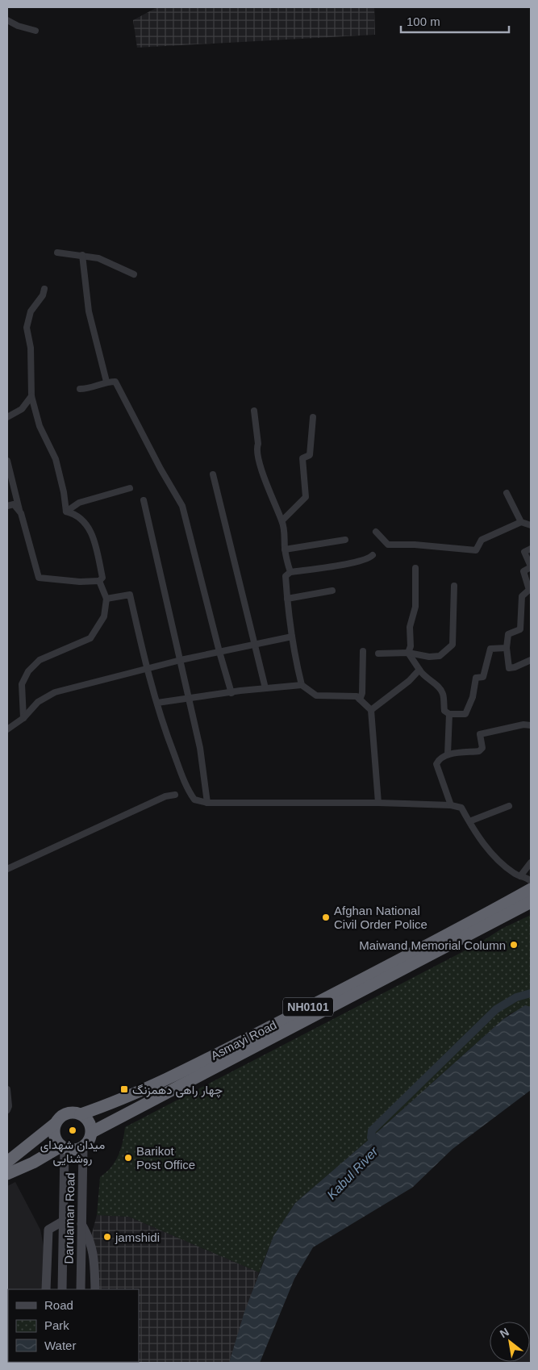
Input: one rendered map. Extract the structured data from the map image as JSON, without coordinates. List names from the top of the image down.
{
  "streets": {
    "highway": ["NH0101", "Asmayi Road"],
    "main road": ["Darulaman Road"]
  },
  "crossings": [
    ["NH0101", "Asmayi Road"],
    ["NH0101", "Darulaman Road"],
    ["Asmayi Road", "Darulaman Road"]
  ],
  "water": ["Kabul River"],
  "places": {
    "other": [
      "Afghan National Civil Order Police",
      "Maiwand Memorial Column",
      "میدان شهدای روشنایی",
      "Barikot Post Office",
      "jamshidi"
    ],
    "transit": ["چهار راهی دهمزنگ"]
  },
  "legend": ["Road", "Park", "Water"],
  "scale_bar": "100 m",
  "north": "top left"
}
